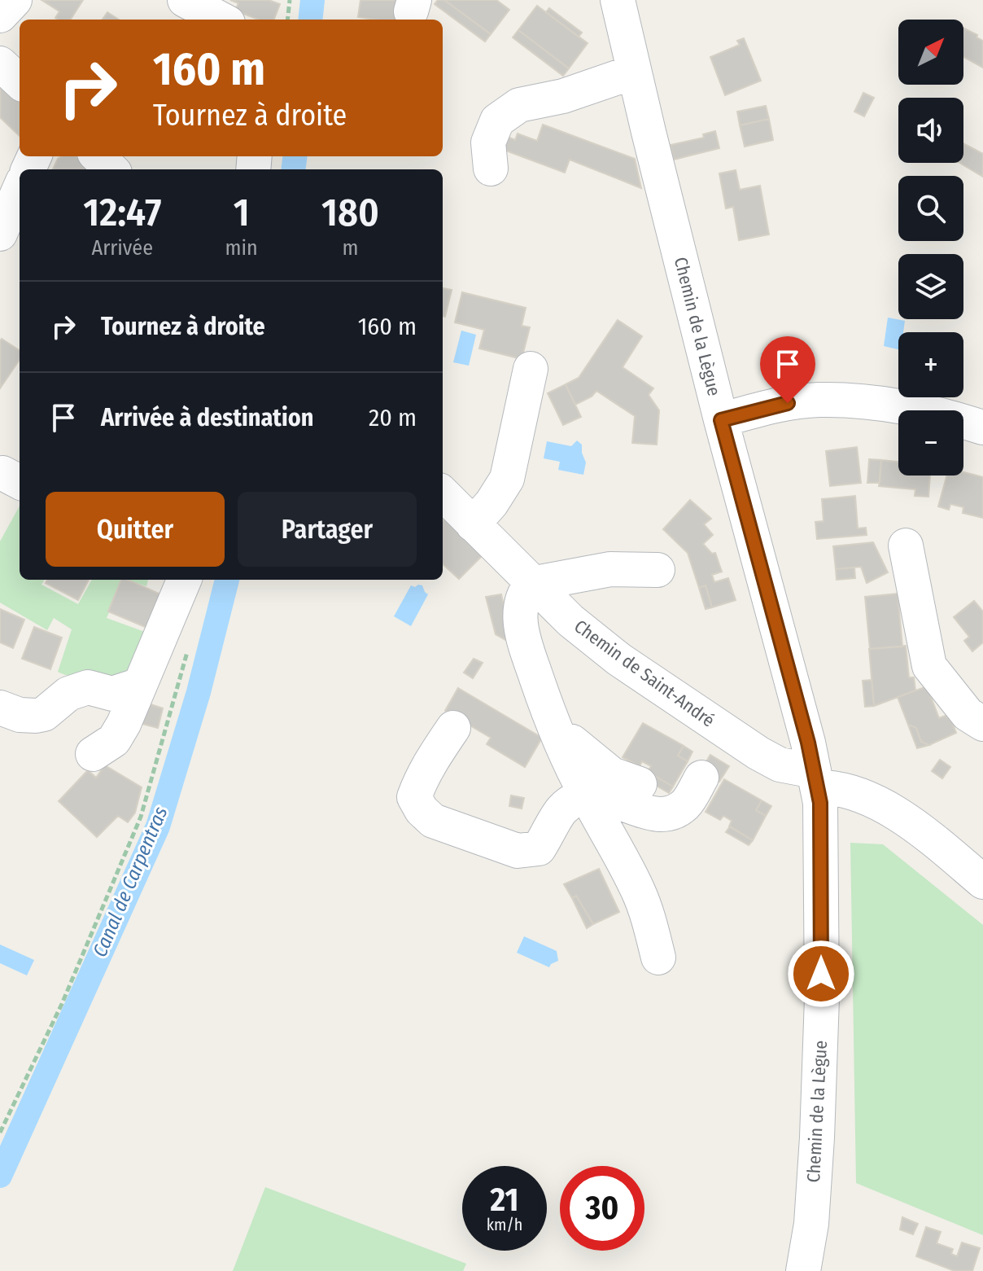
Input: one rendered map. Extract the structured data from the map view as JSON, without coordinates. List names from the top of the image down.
{
  "streets": {
    "street": ["Chemin de la Lègue", "Chemin de Saint-André"]
  },
  "crossings": [
    ["Chemin de la Lègue", "Chemin de Saint-André"]
  ],
  "water": ["Canal de Carpentras"],
  "north": "top right",
  "page": {
    "map_buttons": ["+", "−"],
    "turn": ["160 m", "Tournez à droite"],
    "eta": [
      "12:47",
      "Arrivée",
      "1",
      "min",
      "180",
      "m"
    ],
    "list": [
      {
        "name": "Tournez à droite",
        "value": "160 m"
      },
      {
        "name": "Arrivée à destination",
        "value": "20 m"
      }
    ],
    "buttons": ["Quitter", "Partager"],
    "speed": "21 km/h",
    "limit": "30"
  }
}
